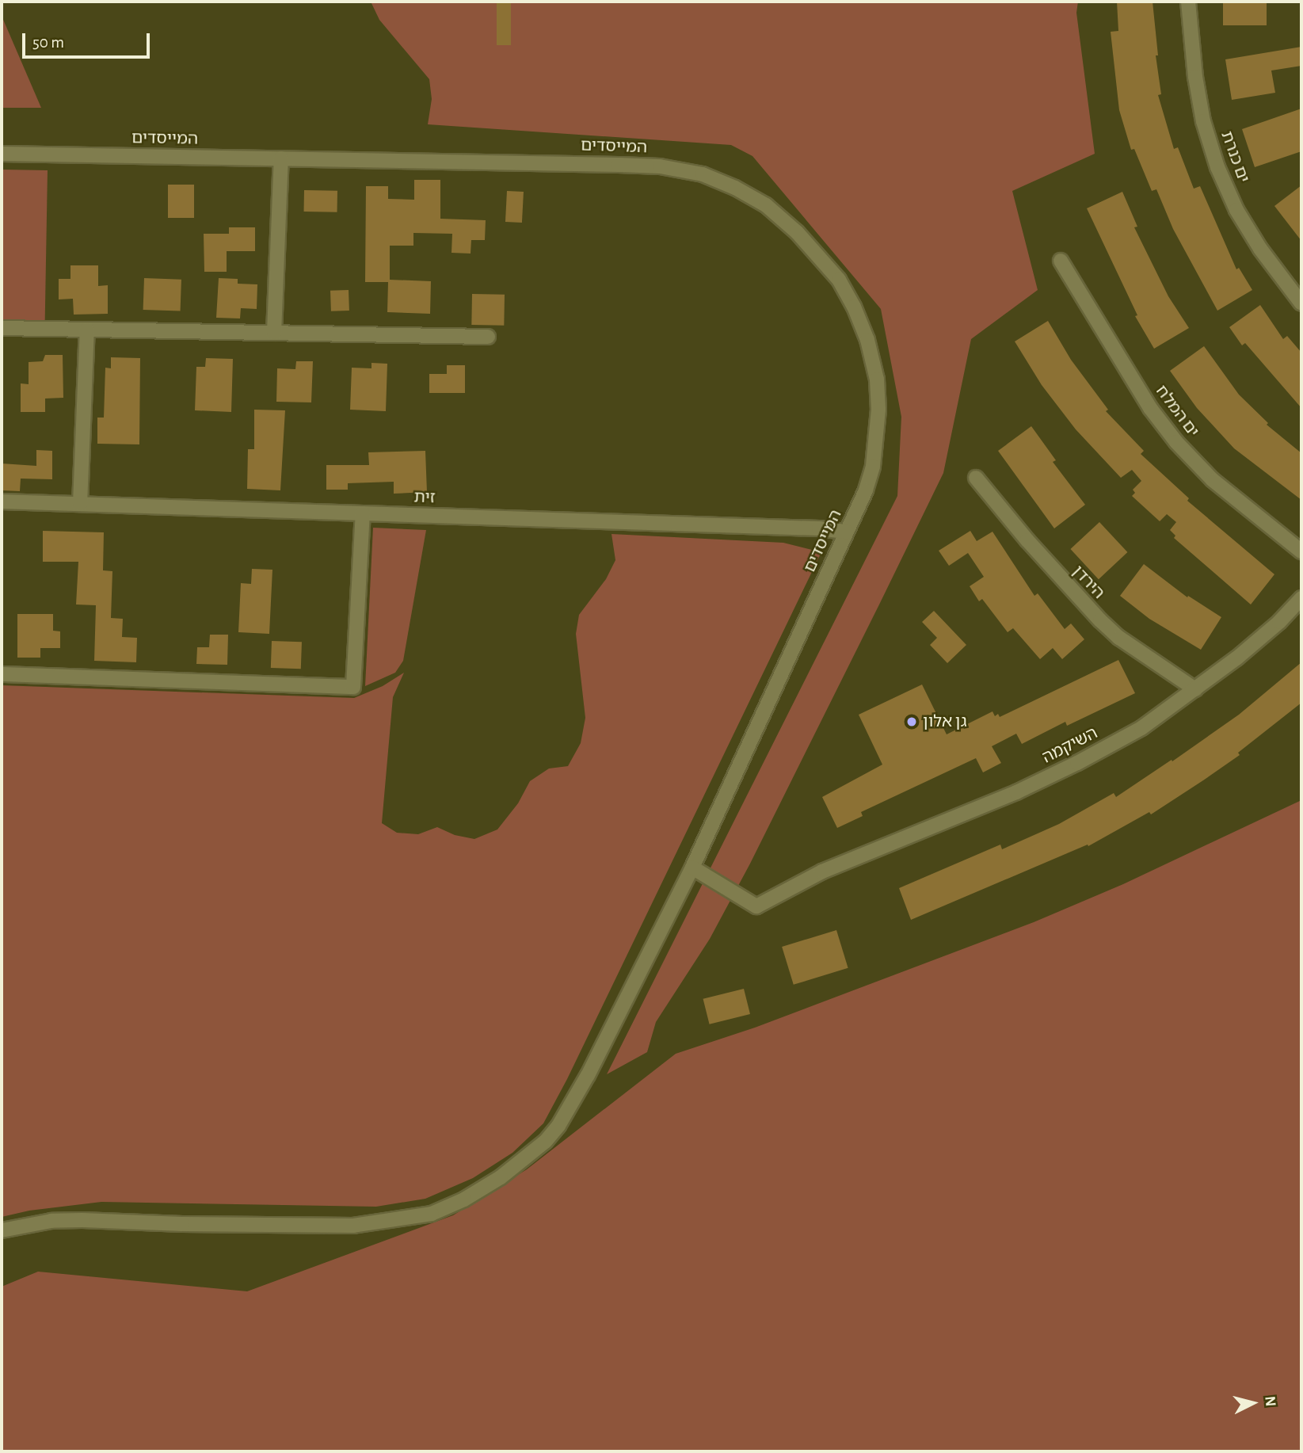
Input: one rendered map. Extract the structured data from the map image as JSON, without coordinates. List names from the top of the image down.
{
  "streets": {
    "street": [
      "המייסדים",
      "ים כנרת",
      "ים המלח",
      "זית",
      "הירדן",
      "השיקמה"
    ]
  },
  "crossings": [
    ["המייסדים", "זית"],
    ["המייסדים", "השיקמה"],
    ["הירדן", "השיקמה"]
  ],
  "places": ["גן אלון"],
  "scale_bar": "50 m",
  "north": "right"
}
